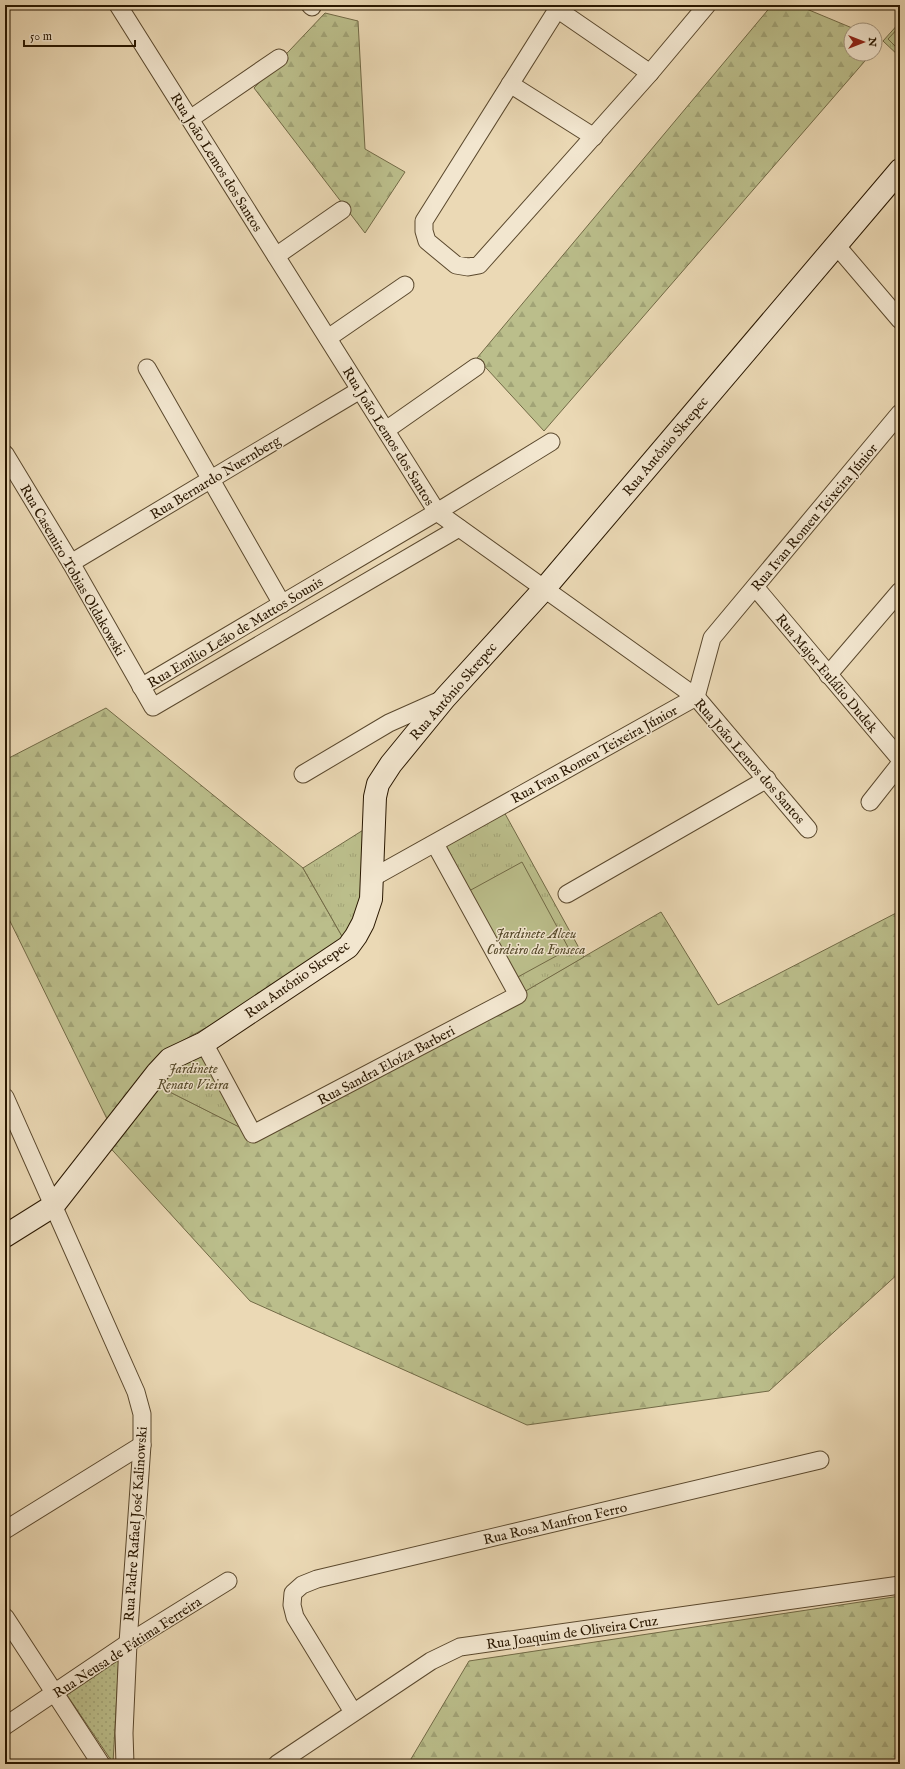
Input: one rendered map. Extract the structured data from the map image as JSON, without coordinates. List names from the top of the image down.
{
  "streets": {
    "street": [
      "Rua João Lemos dos Santos",
      "Rua Antônio Skrepec",
      "Rua Bernardo Nuernberg",
      "Rua Ivan Romeu Teixeira Júnior",
      "Rua Casemiro Tobias Oldakowski",
      "Rua Emilio Leão de Mattos Sounis",
      "Rua Major Eulálio Dudek",
      "Rua Sandra Eloíza Barberi",
      "Rua Rosa Manfron Ferro",
      "Rua Padre Rafael José Kalinowski",
      "Rua Joaquim de Oliveira Cruz",
      "Rua Neusa de Fátima Ferreira"
    ]
  },
  "crossings": [
    ["Rua João Lemos dos Santos", "Rua Antônio Skrepec"],
    ["Rua João Lemos dos Santos", "Rua Bernardo Nuernberg"],
    ["Rua João Lemos dos Santos", "Rua Ivan Romeu Teixeira Júnior"],
    ["Rua João Lemos dos Santos", "Rua Emilio Leão de Mattos Sounis"],
    ["Rua Antônio Skrepec", "Rua Ivan Romeu Teixeira Júnior"],
    ["Rua Antônio Skrepec", "Rua Sandra Eloíza Barberi"],
    ["Rua Antônio Skrepec", "Rua Padre Rafael José Kalinowski"],
    ["Rua Bernardo Nuernberg", "Rua Casemiro Tobias Oldakowski"],
    ["Rua Ivan Romeu Teixeira Júnior", "Rua Major Eulálio Dudek"],
    ["Rua Ivan Romeu Teixeira Júnior", "Rua Sandra Eloíza Barberi"],
    ["Rua Casemiro Tobias Oldakowski", "Rua Emilio Leão de Mattos Sounis"],
    ["Rua Rosa Manfron Ferro", "Rua Joaquim de Oliveira Cruz"],
    ["Rua Padre Rafael José Kalinowski", "Rua Neusa de Fátima Ferreira"]
  ],
  "parks": ["Jardinete Alceu Cordeiro da Fonseca", "Jardinete Renato Vieira"],
  "scale_bar": "50 m",
  "north": "right"
}
